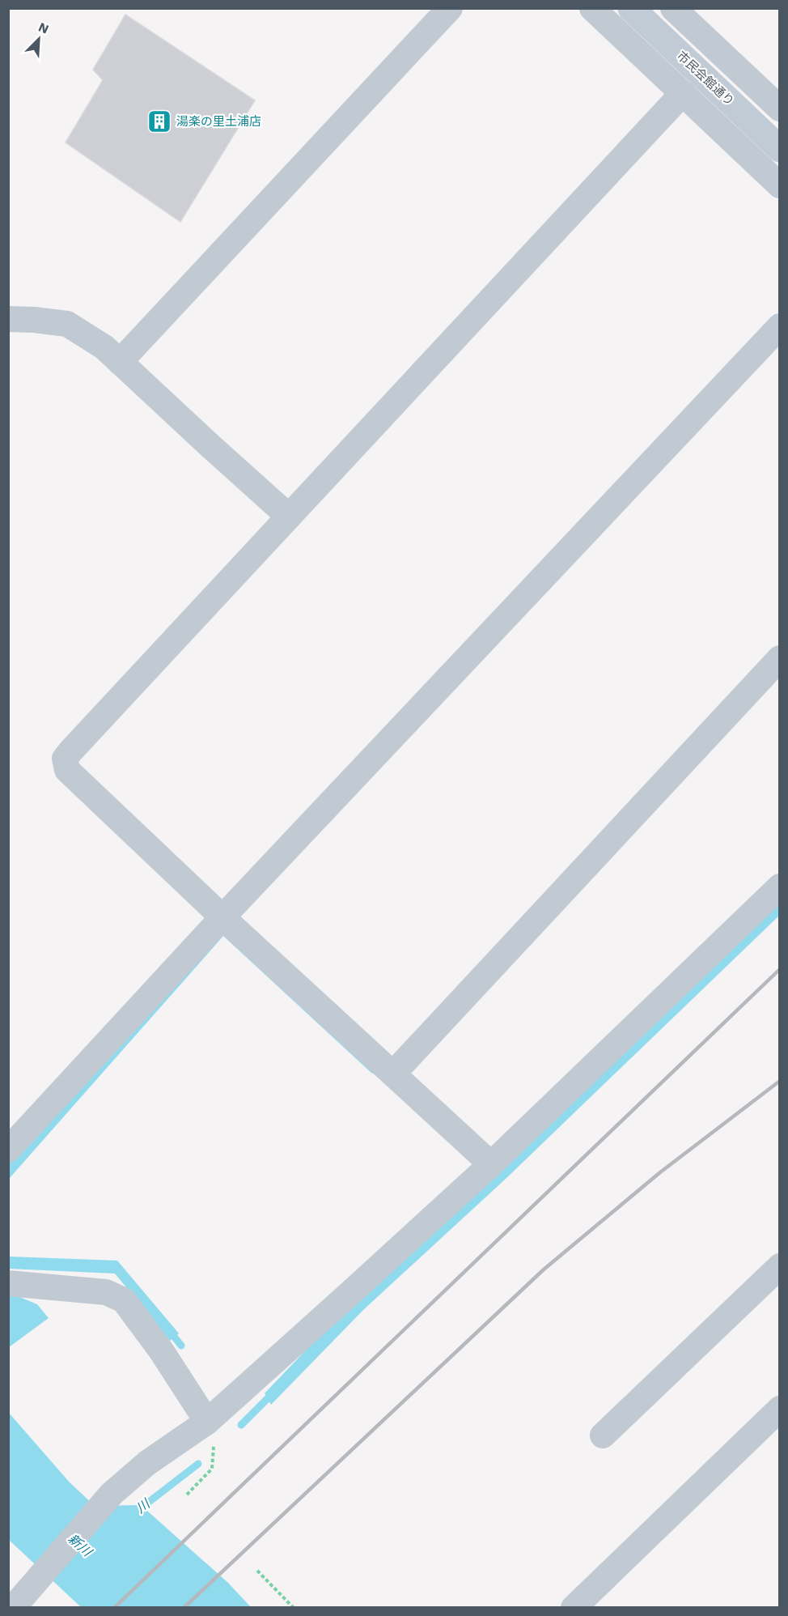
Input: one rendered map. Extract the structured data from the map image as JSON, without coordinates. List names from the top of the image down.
{
  "streets": {
    "street": ["市民会館通り"]
  },
  "water": ["川", "新川"],
  "places": {
    "building": ["湯楽の里土浦店"]
  },
  "north": "top right"
}
